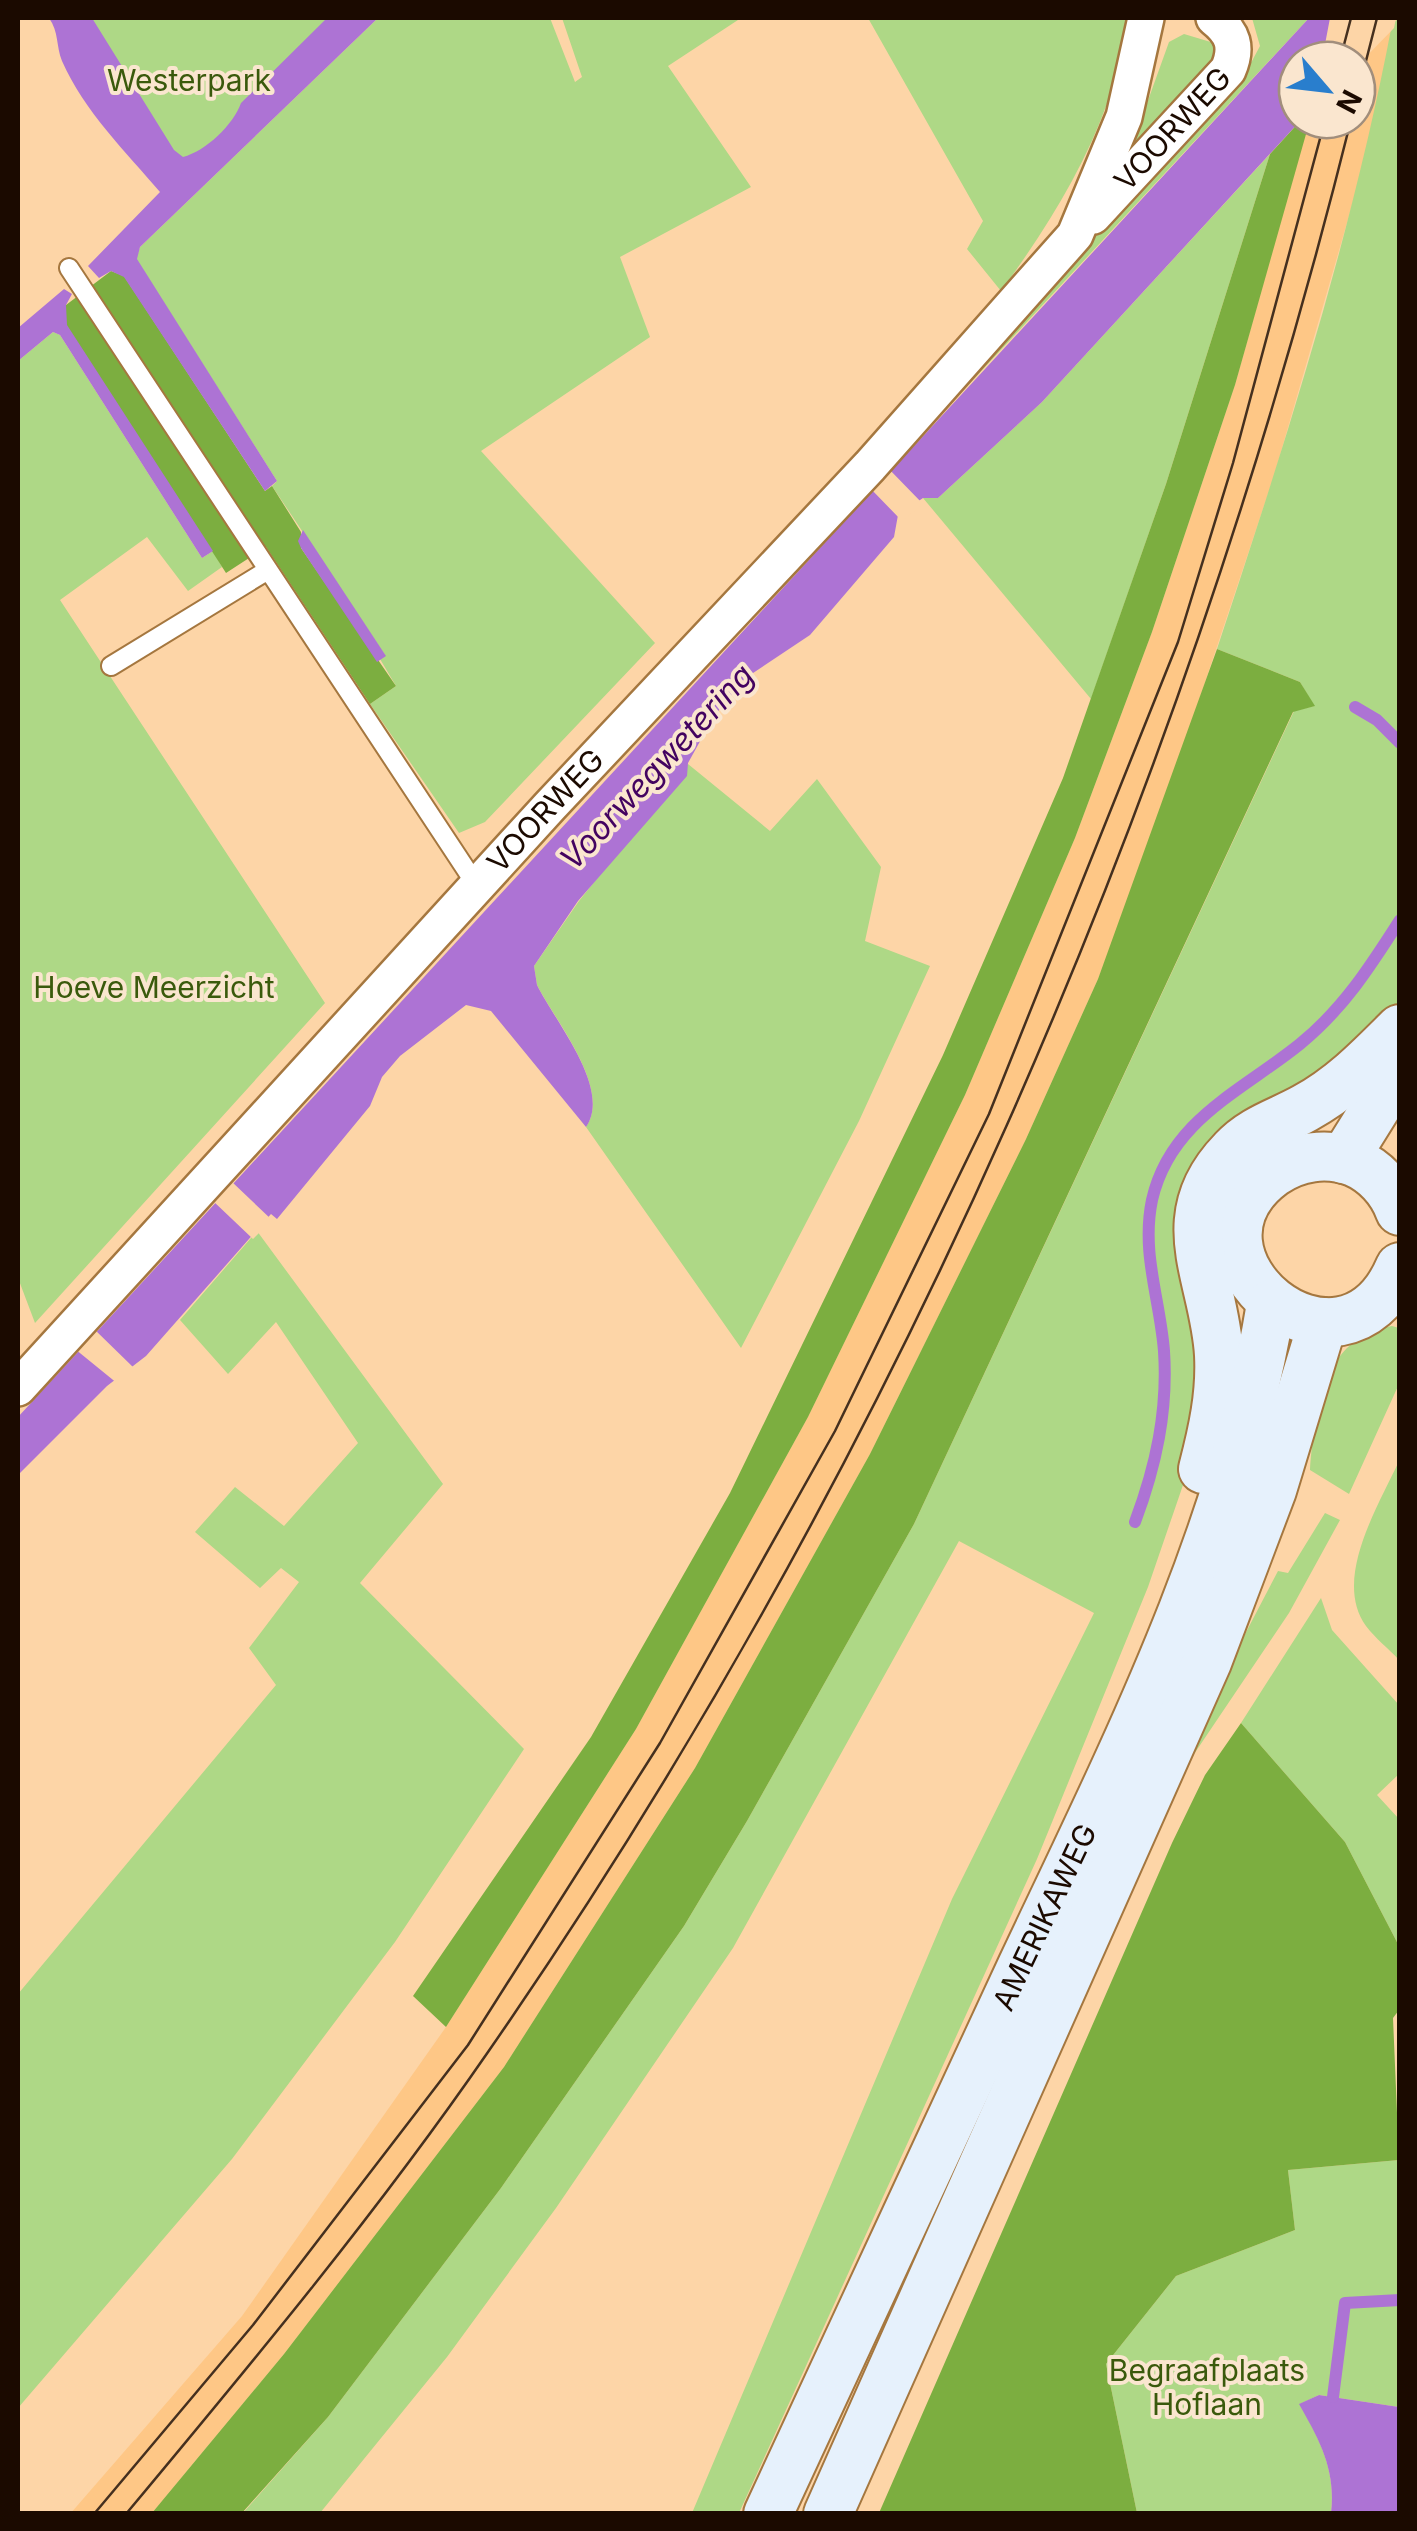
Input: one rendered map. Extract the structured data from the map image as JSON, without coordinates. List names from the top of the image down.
{
  "streets": {
    "main road": ["AMERIKAWEG"],
    "street": ["VOORWEG"]
  },
  "water": ["Voorwegwetering"],
  "parks": ["Westerpark", "Hoeve Meerzicht", "Begraafplaats Hoflaan"],
  "north": "bottom right"
}
